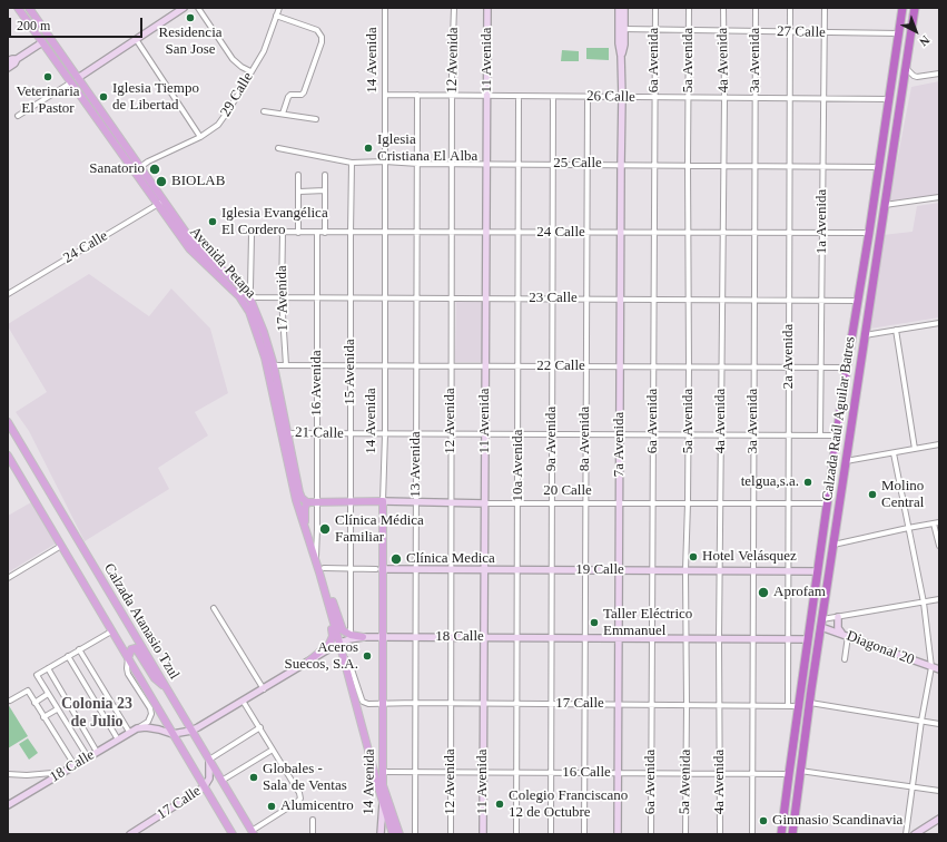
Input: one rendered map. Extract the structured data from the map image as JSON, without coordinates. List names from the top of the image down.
{
  "streets": {
    "highway": ["Calzada Raúl Aguilar Batres"],
    "main road": [
      "14 Avenida",
      "Avenida Petapa",
      "20 Calle",
      "Calzada Atanasio Tzul"
    ],
    "street": [
      "27 Calle",
      "12 Avenida",
      "11 Avenida",
      "6a Avenida",
      "5a Avenida",
      "4a Avenida",
      "3a Avenida",
      "29 Calle",
      "26 Calle",
      "25 Calle",
      "1a Avenida",
      "24 Calle",
      "17 Avenida",
      "23 Calle",
      "2a Avenida",
      "22 Calle",
      "15 Avenida",
      "16 Avenida",
      "21 Calle",
      "9a Avenida",
      "8a Avenida",
      "7a Avenida",
      "13 Avenida",
      "10a Avenida",
      "19 Calle",
      "18 Calle",
      "Diagonal 20",
      "17 Calle",
      "16 Calle"
    ]
  },
  "crossings": [
    ["27 Calle", "6a Avenida"],
    ["27 Calle", "5a Avenida"],
    ["27 Calle", "4a Avenida"],
    ["27 Calle", "3a Avenida"],
    ["27 Calle", "1a Avenida"],
    ["27 Calle", "2a Avenida"],
    ["27 Calle", "Calzada Raúl Aguilar Batres"],
    ["27 Calle", "7a Avenida"],
    ["14 Avenida", "26 Calle"],
    ["14 Avenida", "25 Calle"],
    ["14 Avenida", "24 Calle"],
    ["14 Avenida", "Avenida Petapa"],
    ["14 Avenida", "23 Calle"],
    ["14 Avenida", "22 Calle"],
    ["14 Avenida", "21 Calle"],
    ["14 Avenida", "20 Calle"],
    ["14 Avenida", "19 Calle"],
    ["14 Avenida", "18 Calle"],
    ["14 Avenida", "17 Calle"],
    ["14 Avenida", "16 Calle"],
    ["12 Avenida", "26 Calle"],
    ["12 Avenida", "25 Calle"],
    ["12 Avenida", "24 Calle"],
    ["12 Avenida", "23 Calle"],
    ["12 Avenida", "22 Calle"],
    ["12 Avenida", "21 Calle"],
    ["12 Avenida", "20 Calle"],
    ["12 Avenida", "19 Calle"],
    ["12 Avenida", "18 Calle"],
    ["12 Avenida", "17 Calle"],
    ["12 Avenida", "16 Calle"],
    ["11 Avenida", "26 Calle"],
    ["11 Avenida", "25 Calle"],
    ["11 Avenida", "24 Calle"],
    ["11 Avenida", "23 Calle"],
    ["11 Avenida", "22 Calle"],
    ["11 Avenida", "21 Calle"],
    ["11 Avenida", "20 Calle"],
    ["11 Avenida", "19 Calle"],
    ["11 Avenida", "18 Calle"],
    ["11 Avenida", "17 Calle"],
    ["11 Avenida", "16 Calle"],
    ["6a Avenida", "26 Calle"],
    ["6a Avenida", "25 Calle"],
    ["6a Avenida", "24 Calle"],
    ["6a Avenida", "23 Calle"],
    ["6a Avenida", "22 Calle"],
    ["6a Avenida", "21 Calle"],
    ["6a Avenida", "20 Calle"],
    ["6a Avenida", "19 Calle"],
    ["6a Avenida", "18 Calle"],
    ["6a Avenida", "17 Calle"],
    ["6a Avenida", "16 Calle"],
    ["5a Avenida", "26 Calle"],
    ["5a Avenida", "25 Calle"],
    ["5a Avenida", "24 Calle"],
    ["5a Avenida", "23 Calle"],
    ["5a Avenida", "22 Calle"],
    ["5a Avenida", "21 Calle"],
    ["5a Avenida", "20 Calle"],
    ["5a Avenida", "19 Calle"],
    ["5a Avenida", "18 Calle"],
    ["5a Avenida", "17 Calle"],
    ["5a Avenida", "16 Calle"],
    ["4a Avenida", "26 Calle"],
    ["4a Avenida", "25 Calle"],
    ["4a Avenida", "24 Calle"],
    ["4a Avenida", "23 Calle"],
    ["4a Avenida", "22 Calle"],
    ["4a Avenida", "21 Calle"],
    ["4a Avenida", "20 Calle"],
    ["4a Avenida", "19 Calle"],
    ["4a Avenida", "18 Calle"],
    ["4a Avenida", "17 Calle"],
    ["4a Avenida", "16 Calle"],
    ["3a Avenida", "26 Calle"],
    ["3a Avenida", "25 Calle"],
    ["3a Avenida", "24 Calle"],
    ["3a Avenida", "23 Calle"],
    ["3a Avenida", "22 Calle"],
    ["3a Avenida", "21 Calle"],
    ["3a Avenida", "20 Calle"],
    ["3a Avenida", "19 Calle"],
    ["3a Avenida", "18 Calle"],
    ["3a Avenida", "17 Calle"],
    ["3a Avenida", "16 Calle"],
    ["29 Calle", "Avenida Petapa"],
    ["26 Calle", "1a Avenida"],
    ["26 Calle", "2a Avenida"],
    ["26 Calle", "Calzada Raúl Aguilar Batres"],
    ["26 Calle", "9a Avenida"],
    ["26 Calle", "8a Avenida"],
    ["26 Calle", "7a Avenida"],
    ["26 Calle", "13 Avenida"],
    ["26 Calle", "10a Avenida"],
    ["25 Calle", "1a Avenida"],
    ["25 Calle", "2a Avenida"],
    ["25 Calle", "15 Avenida"],
    ["25 Calle", "Calzada Raúl Aguilar Batres"],
    ["25 Calle", "9a Avenida"],
    ["25 Calle", "8a Avenida"],
    ["25 Calle", "7a Avenida"],
    ["25 Calle", "13 Avenida"],
    ["25 Calle", "10a Avenida"],
    ["1a Avenida", "24 Calle"],
    ["1a Avenida", "23 Calle"],
    ["1a Avenida", "22 Calle"],
    ["1a Avenida", "21 Calle"],
    ["24 Calle", "Avenida Petapa"],
    ["24 Calle", "17 Avenida"],
    ["24 Calle", "23 Calle"],
    ["24 Calle", "2a Avenida"],
    ["24 Calle", "15 Avenida"],
    ["24 Calle", "16 Avenida"],
    ["24 Calle", "Calzada Raúl Aguilar Batres"],
    ["24 Calle", "9a Avenida"],
    ["24 Calle", "8a Avenida"],
    ["24 Calle", "7a Avenida"],
    ["24 Calle", "13 Avenida"],
    ["24 Calle", "10a Avenida"],
    ["Avenida Petapa", "23 Calle"],
    ["Avenida Petapa", "22 Calle"],
    ["Avenida Petapa", "16 Avenida"],
    ["Avenida Petapa", "21 Calle"],
    ["Avenida Petapa", "20 Calle"],
    ["Avenida Petapa", "19 Calle"],
    ["Avenida Petapa", "18 Calle"],
    ["Avenida Petapa", "17 Calle"],
    ["17 Avenida", "23 Calle"],
    ["17 Avenida", "22 Calle"],
    ["23 Calle", "2a Avenida"],
    ["23 Calle", "15 Avenida"],
    ["23 Calle", "16 Avenida"],
    ["23 Calle", "Calzada Raúl Aguilar Batres"],
    ["23 Calle", "9a Avenida"],
    ["23 Calle", "8a Avenida"],
    ["23 Calle", "7a Avenida"],
    ["23 Calle", "13 Avenida"],
    ["23 Calle", "10a Avenida"],
    ["2a Avenida", "22 Calle"],
    ["2a Avenida", "21 Calle"],
    ["2a Avenida", "20 Calle"],
    ["2a Avenida", "19 Calle"],
    ["2a Avenida", "18 Calle"],
    ["2a Avenida", "17 Calle"],
    ["22 Calle", "15 Avenida"],
    ["22 Calle", "16 Avenida"],
    ["22 Calle", "Calzada Raúl Aguilar Batres"],
    ["22 Calle", "9a Avenida"],
    ["22 Calle", "8a Avenida"],
    ["22 Calle", "7a Avenida"],
    ["22 Calle", "13 Avenida"],
    ["22 Calle", "10a Avenida"],
    ["15 Avenida", "21 Calle"],
    ["15 Avenida", "20 Calle"],
    ["15 Avenida", "19 Calle"],
    ["16 Avenida", "21 Calle"],
    ["16 Avenida", "20 Calle"],
    ["Calzada Raúl Aguilar Batres", "21 Calle"],
    ["Calzada Raúl Aguilar Batres", "20 Calle"],
    ["Calzada Raúl Aguilar Batres", "19 Calle"],
    ["Calzada Raúl Aguilar Batres", "18 Calle"],
    ["Calzada Raúl Aguilar Batres", "Diagonal 20"],
    ["Calzada Raúl Aguilar Batres", "17 Calle"],
    ["Calzada Raúl Aguilar Batres", "16 Calle"],
    ["21 Calle", "9a Avenida"],
    ["21 Calle", "8a Avenida"],
    ["21 Calle", "7a Avenida"],
    ["21 Calle", "13 Avenida"],
    ["21 Calle", "10a Avenida"],
    ["9a Avenida", "20 Calle"],
    ["9a Avenida", "19 Calle"],
    ["9a Avenida", "18 Calle"],
    ["9a Avenida", "17 Calle"],
    ["9a Avenida", "16 Calle"],
    ["8a Avenida", "20 Calle"],
    ["8a Avenida", "19 Calle"],
    ["8a Avenida", "18 Calle"],
    ["8a Avenida", "17 Calle"],
    ["8a Avenida", "16 Calle"],
    ["7a Avenida", "20 Calle"],
    ["7a Avenida", "19 Calle"],
    ["7a Avenida", "18 Calle"],
    ["7a Avenida", "17 Calle"],
    ["7a Avenida", "16 Calle"],
    ["13 Avenida", "20 Calle"],
    ["13 Avenida", "19 Calle"],
    ["13 Avenida", "18 Calle"],
    ["13 Avenida", "17 Calle"],
    ["13 Avenida", "16 Calle"],
    ["10a Avenida", "20 Calle"],
    ["10a Avenida", "19 Calle"],
    ["10a Avenida", "18 Calle"],
    ["10a Avenida", "17 Calle"],
    ["10a Avenida", "16 Calle"],
    ["Calzada Atanasio Tzul", "18 Calle"],
    ["Calzada Atanasio Tzul", "17 Calle"]
  ],
  "districts": ["Colonia 23 de Julio"],
  "places": [
    "Residencia San Jose",
    "Veterinaria El Pastor",
    "Iglesia Tiempo de Libertad",
    "Iglesia Cristiana El Alba",
    "Sanatorio",
    "BIOLAB",
    "Iglesia Evangélica El Cordero",
    "telgua,s.a.",
    "Molino Central",
    "Clínica Médica Familiar",
    "Hotel Velásquez",
    "Clínica Medica",
    "Aprofam",
    "Taller Eléctrico Emmanuel",
    "Aceros Suecos, S.A.",
    "Globales - Sala de Ventas",
    "Colegio Franciscano 12 de Octubre",
    "Alumicentro",
    "Gimnasio Scandinavia"
  ],
  "scale_bar": "200 m",
  "north": "bottom right"
}
